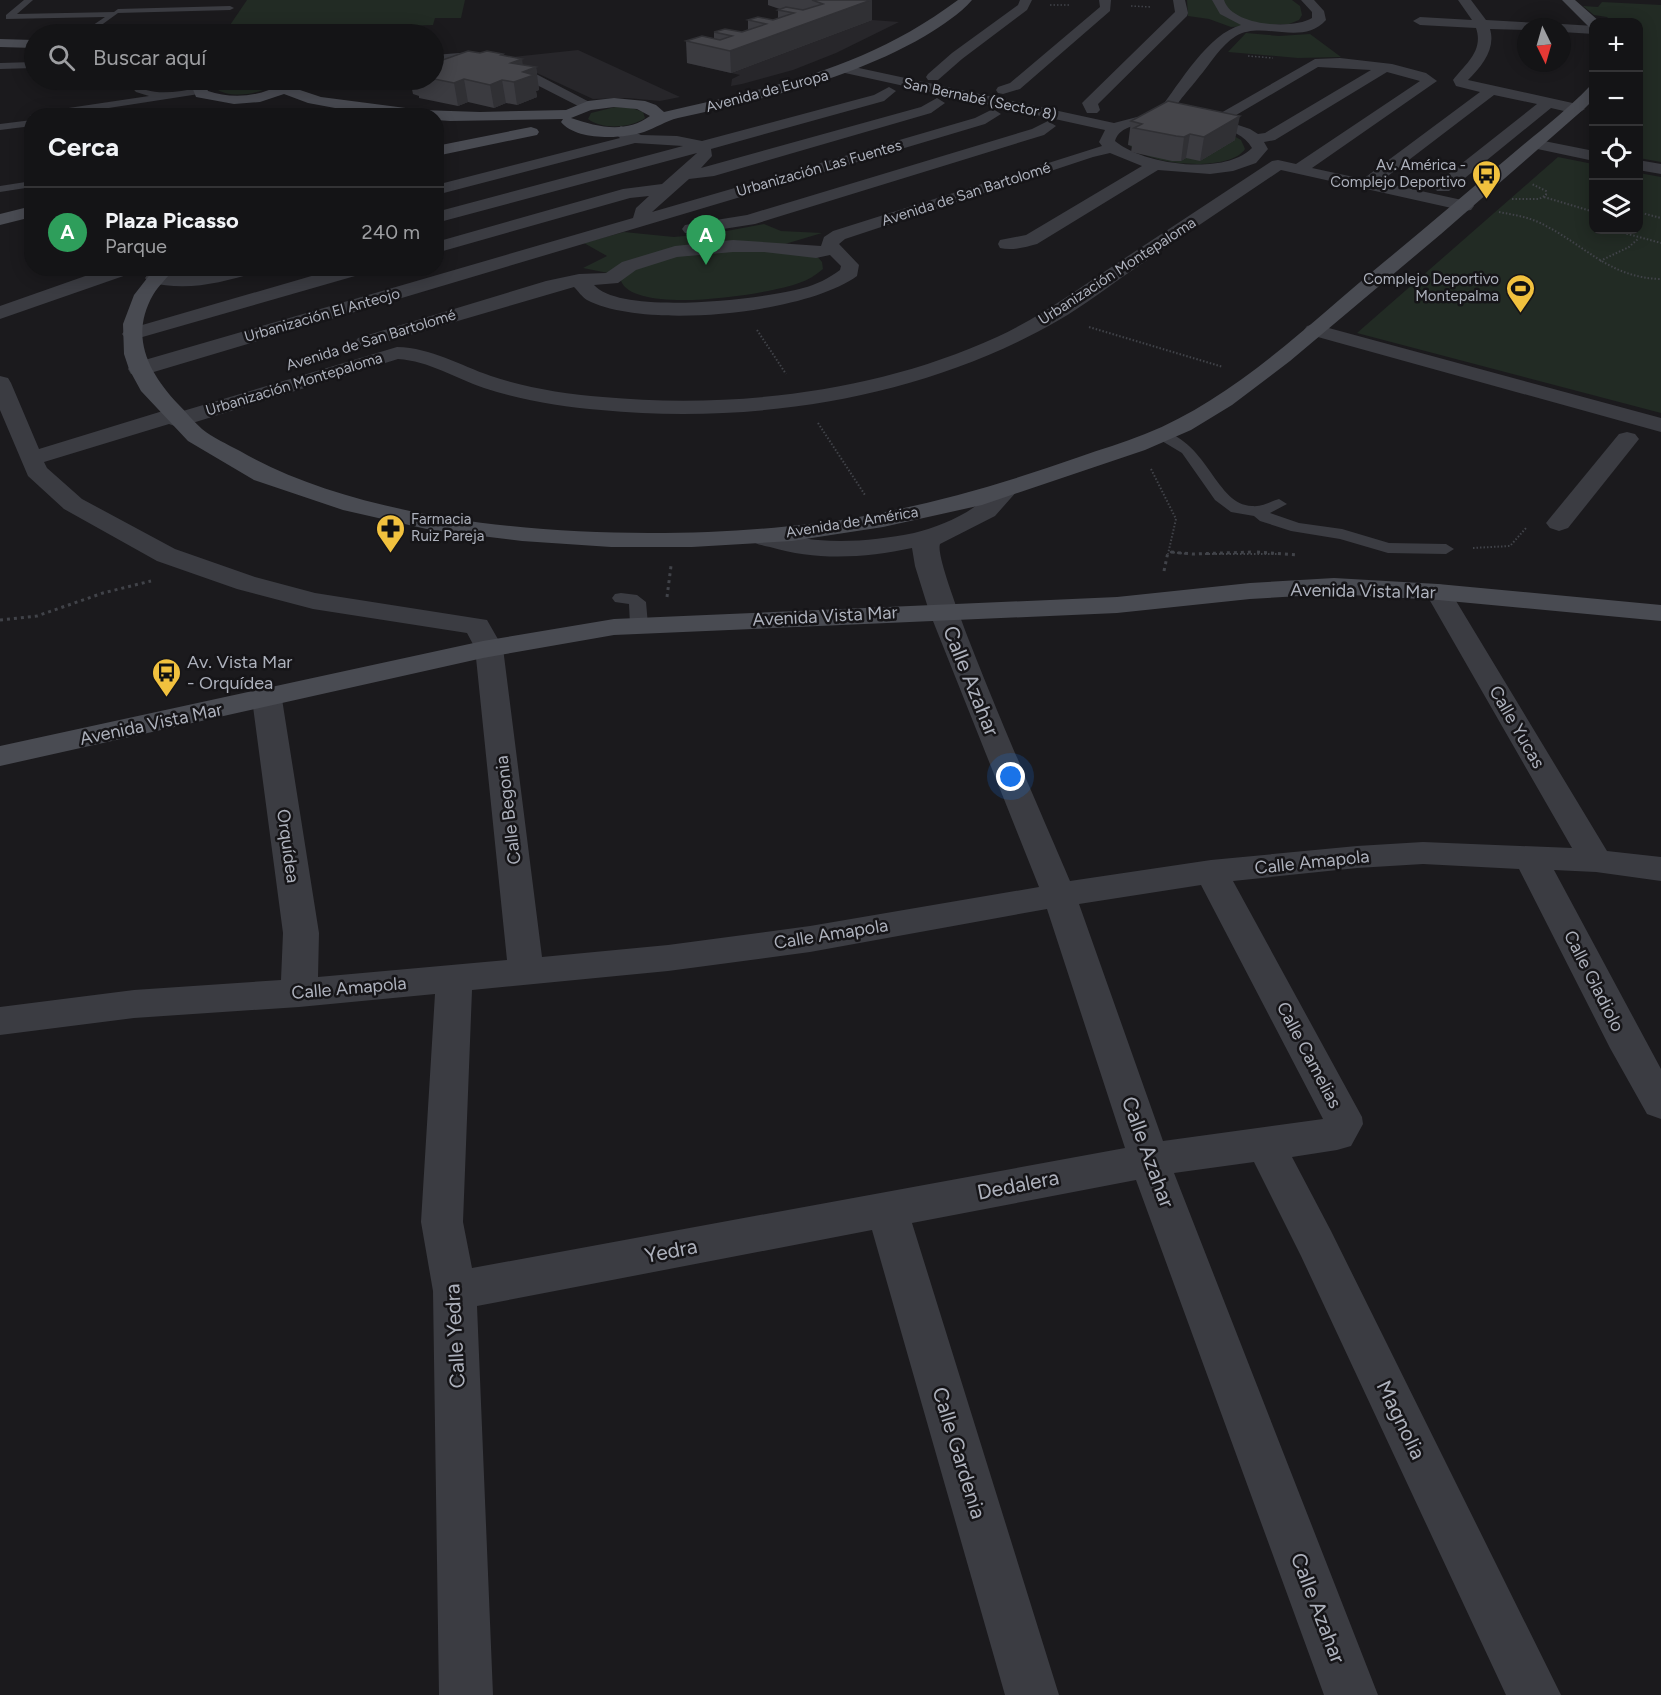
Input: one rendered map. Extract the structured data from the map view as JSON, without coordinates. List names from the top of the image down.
{
  "streets": {
    "street": [
      "Avenida de Europa",
      "San Bernabé (Sector 8)",
      "Urbanización Las Fuentes",
      "Avenida de San Bartolomé",
      "Urbanización Montepaloma",
      "Urbanización El Anteojo",
      "Avenida de América",
      "Avenida Vista Mar",
      "Calle Azahar",
      "Calle Yucas",
      "Calle Begonia",
      "Orquídea",
      "Calle Amapola",
      "Calle Gladiolo",
      "Calle Camelias",
      "Dedalera",
      "Yedra",
      "Calle Yedra",
      "Magnolia",
      "Calle Gardenia"
    ]
  },
  "crossings": [
    ["Avenida de Europa", "San Bernabé (Sector 8)"],
    ["San Bernabé (Sector 8)", "Urbanización Montepaloma"],
    ["Urbanización Las Fuentes", "Urbanización El Anteojo"],
    ["Urbanización Montepaloma", "Avenida de América"],
    ["Urbanización El Anteojo", "Avenida de América"],
    ["Avenida Vista Mar", "Calle Azahar"],
    ["Avenida Vista Mar", "Calle Yucas"],
    ["Avenida Vista Mar", "Calle Begonia"],
    ["Avenida Vista Mar", "Orquídea"],
    ["Calle Azahar", "Calle Amapola"],
    ["Calle Azahar", "Calle Camelias"],
    ["Calle Azahar", "Dedalera"],
    ["Calle Yucas", "Calle Amapola"],
    ["Calle Begonia", "Calle Amapola"],
    ["Orquídea", "Calle Amapola"],
    ["Calle Amapola", "Calle Gladiolo"],
    ["Calle Amapola", "Calle Camelias"],
    ["Calle Amapola", "Calle Yedra"],
    ["Calle Camelias", "Dedalera"],
    ["Calle Camelias", "Magnolia"],
    ["Dedalera", "Yedra"],
    ["Dedalera", "Calle Gardenia"],
    ["Yedra", "Calle Yedra"],
    ["Yedra", "Calle Gardenia"]
  ],
  "places": {
    "bus stop": ["Av. América - Complejo Deportivo", "Av. Vista Mar - Orquídea"],
    "sports": ["Complejo Deportivo Montepalma"],
    "pharmacy": ["Farmacia Ruiz Pareja"]
  },
  "north": "bottom",
  "page": {
    "map_buttons": ["+", "−"],
    "search": "Buscar aquí",
    "heading": "Cerca",
    "list": [
      {
        "mark": "A",
        "name": "Plaza Picasso",
        "note": "Parque",
        "value": "240 m"
      }
    ],
    "pins": "A"
  }
}
